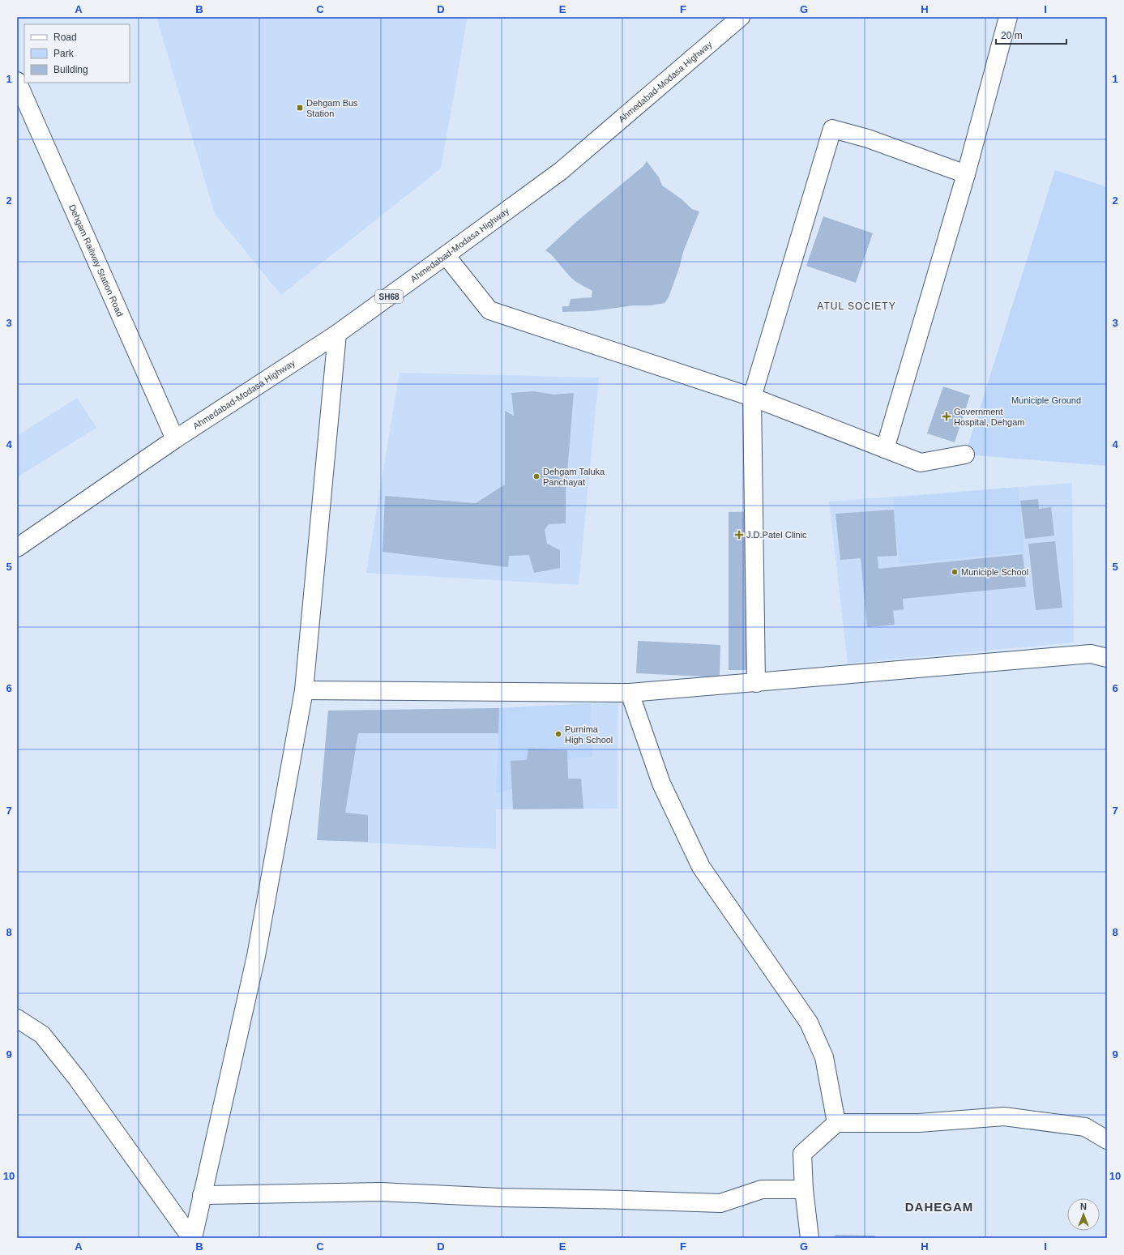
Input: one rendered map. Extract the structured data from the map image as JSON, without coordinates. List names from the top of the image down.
{
  "streets": {
    "street": ["Ahmedabad-Modasa Highway", "Dehgam Railway Station Road", "SH68"]
  },
  "crossings": [
    ["Ahmedabad-Modasa Highway", "Dehgam Railway Station Road"]
  ],
  "districts": ["ATUL SOCIETY", "DAHEGAM"],
  "parks": ["Municiple Ground"],
  "places": {
    "transit": ["Dehgam Bus Station"],
    "health": ["Government Hospital, Dehgam", "J.D.Patel Clinic"],
    "other": ["Dehgam Taluka Panchayat", "Municiple School", "Purnima High School"]
  },
  "legend": ["Road", "Park", "Building"],
  "scale_bar": "20 m",
  "north": "top",
  "grid": {
    "columns": [
      "A",
      "B",
      "C",
      "D",
      "E",
      "F",
      "G",
      "H",
      "I"
    ],
    "rows": [
      "1",
      "2",
      "3",
      "4",
      "5",
      "6",
      "7",
      "8",
      "9",
      "10"
    ]
  }
}
